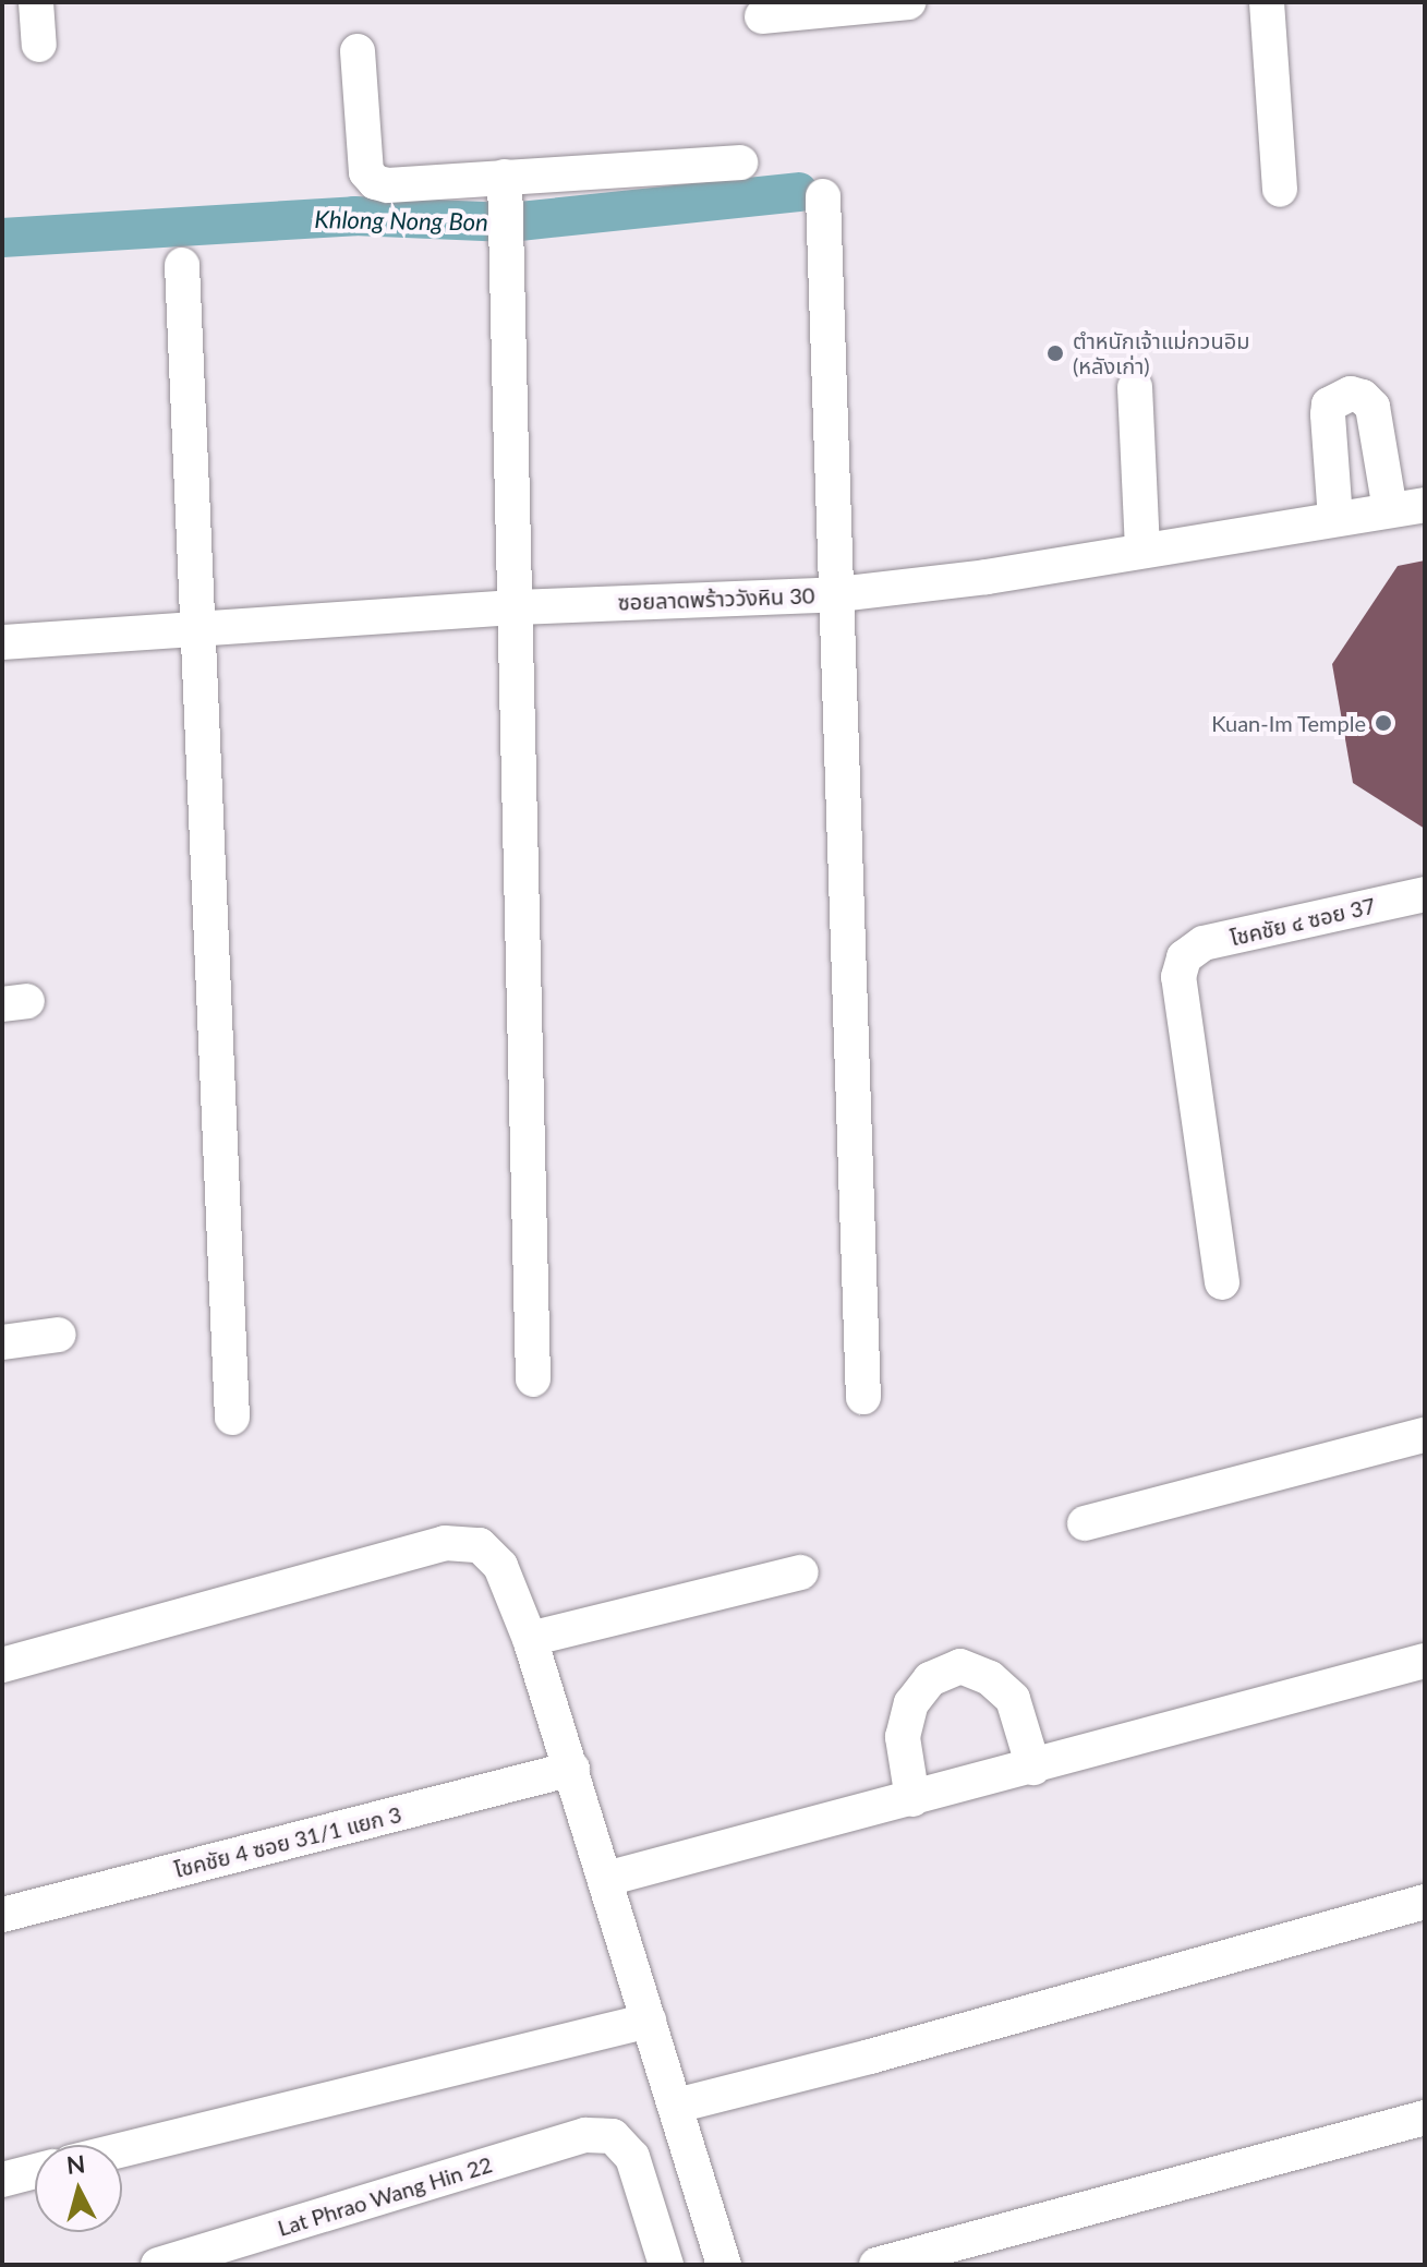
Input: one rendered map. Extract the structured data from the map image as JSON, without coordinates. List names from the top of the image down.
{
  "streets": {
    "street": [
      "ซอยลาดพร้าววังหิน 30",
      "โชคชัย ๔ ซอย 37",
      "โชคชัย 4 ซอย 31/1 แยก 3",
      "Lat Phrao Wang Hin 22"
    ]
  },
  "water": ["Khlong Nong Bon"],
  "places": ["ตำหนักเจ้าแม่กวนอิม (หลังเก่า)", "Kuan-Im Temple"],
  "north": "top"
}
